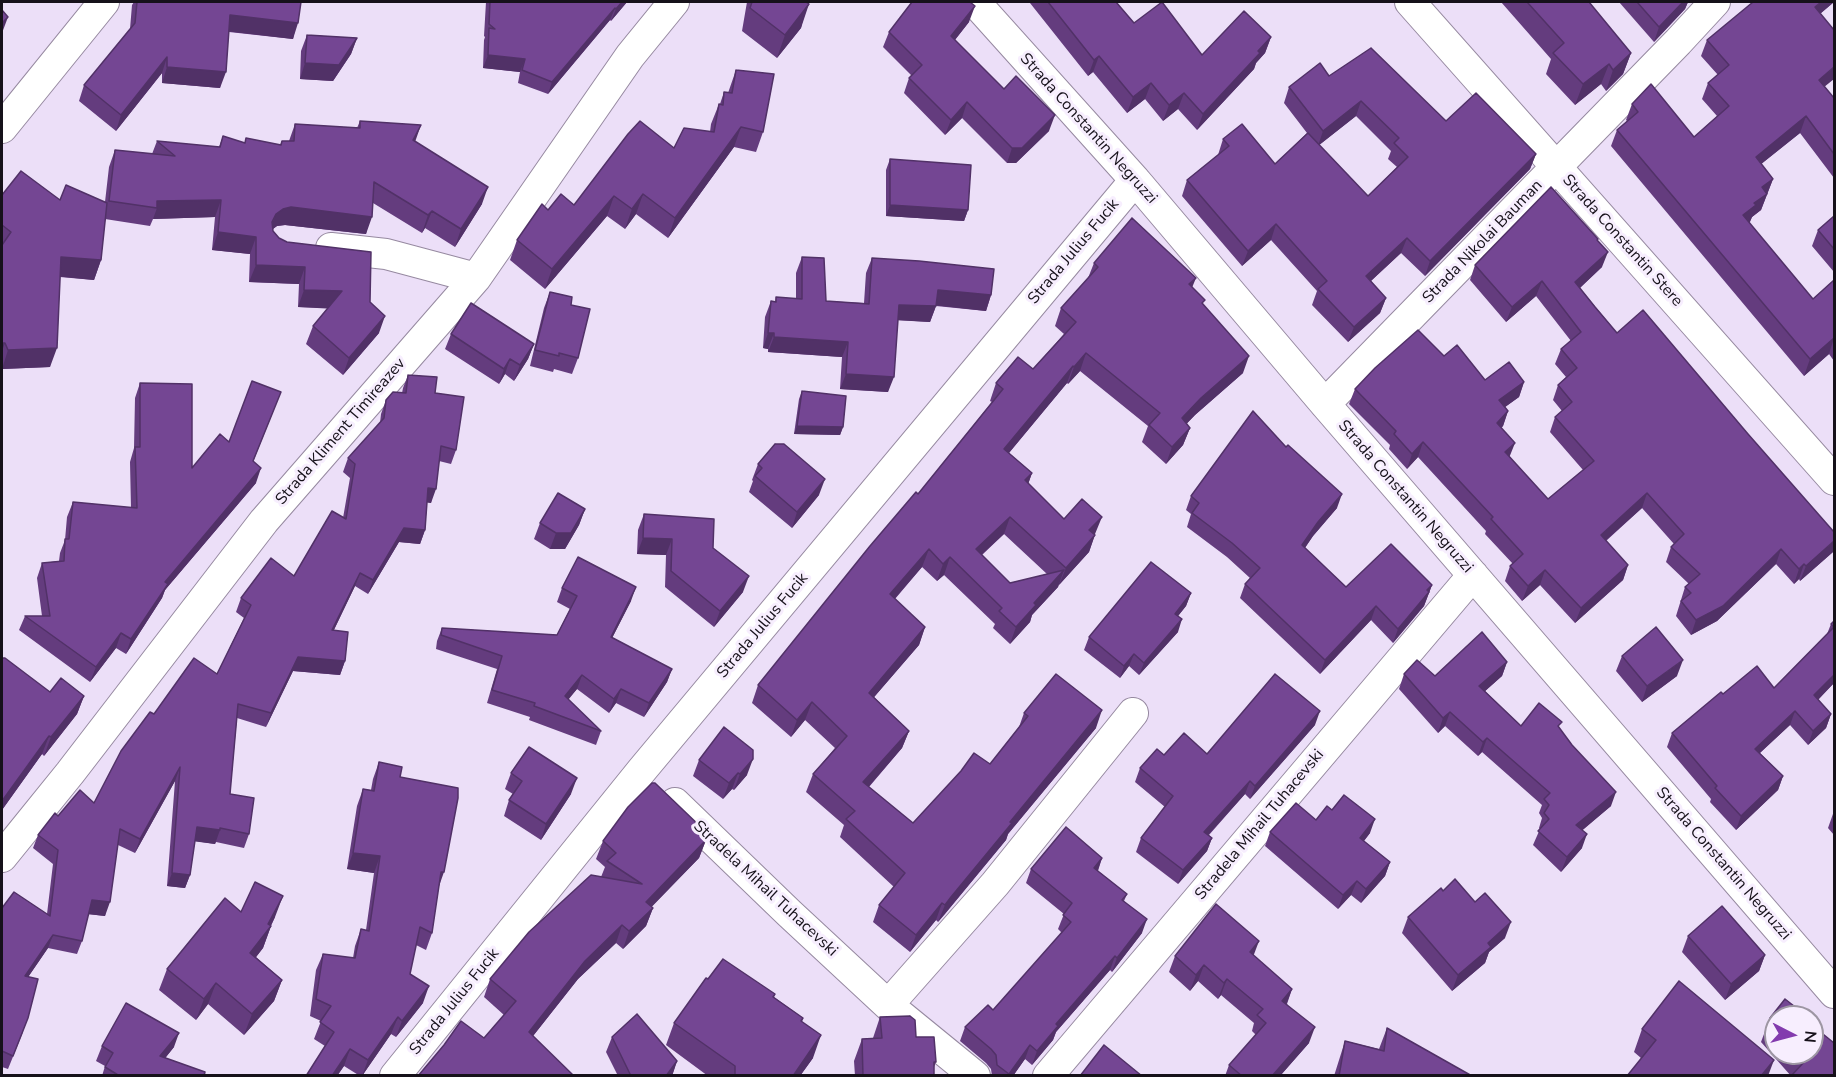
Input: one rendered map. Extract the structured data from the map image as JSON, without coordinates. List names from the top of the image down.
{
  "streets": {
    "street": [
      "Strada Constantin Negruzzi",
      "Strada Constantin Stere",
      "Strada Nikolai Bauman",
      "Strada Julius Fucik",
      "Strada Kliment Timireazev",
      "Stradela Mihail Tuhacevski"
    ]
  },
  "crossings": [
    ["Strada Constantin Negruzzi", "Strada Nikolai Bauman"],
    ["Strada Constantin Negruzzi", "Strada Julius Fucik"],
    ["Strada Constantin Negruzzi", "Stradela Mihail Tuhacevski"],
    ["Strada Constantin Stere", "Strada Nikolai Bauman"],
    ["Strada Julius Fucik", "Stradela Mihail Tuhacevski"]
  ],
  "north": "right"
}
